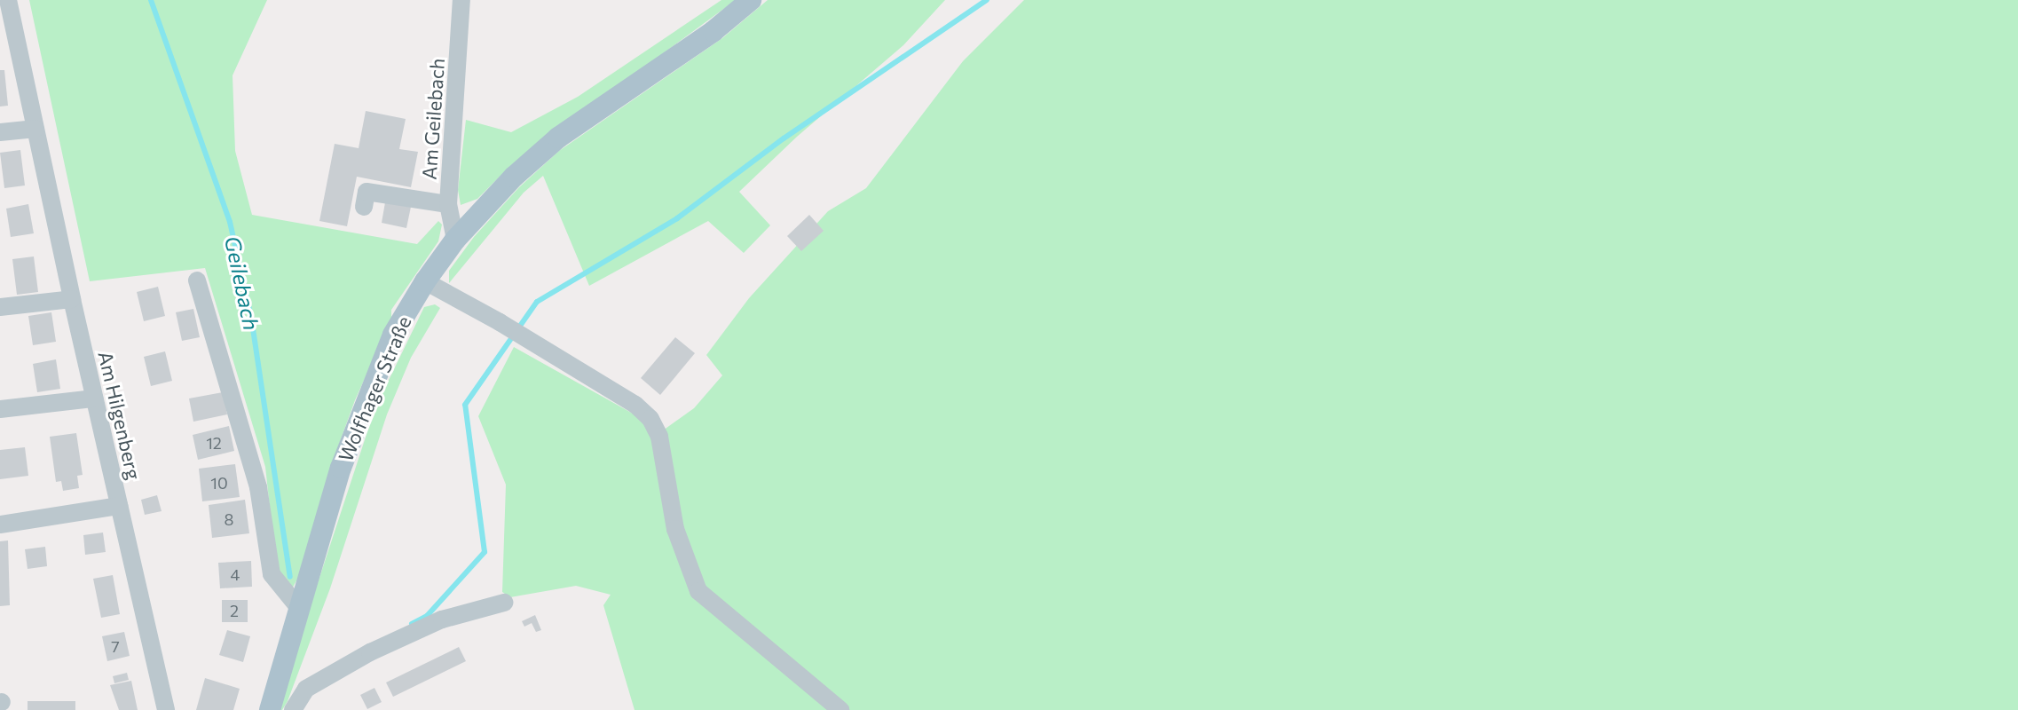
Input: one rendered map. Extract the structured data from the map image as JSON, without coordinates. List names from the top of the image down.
{
  "streets": {
    "main road": ["Wolfhager Straße"],
    "street": ["Am Geilebach", "Am Hilgenberg"]
  },
  "crossings": [
    ["Am Geilebach", "Wolfhager Straße"]
  ],
  "water": ["Geilebach"],
  "house_numbers": [
    "12",
    "10",
    "8",
    "4",
    "2",
    "7"
  ]
}
